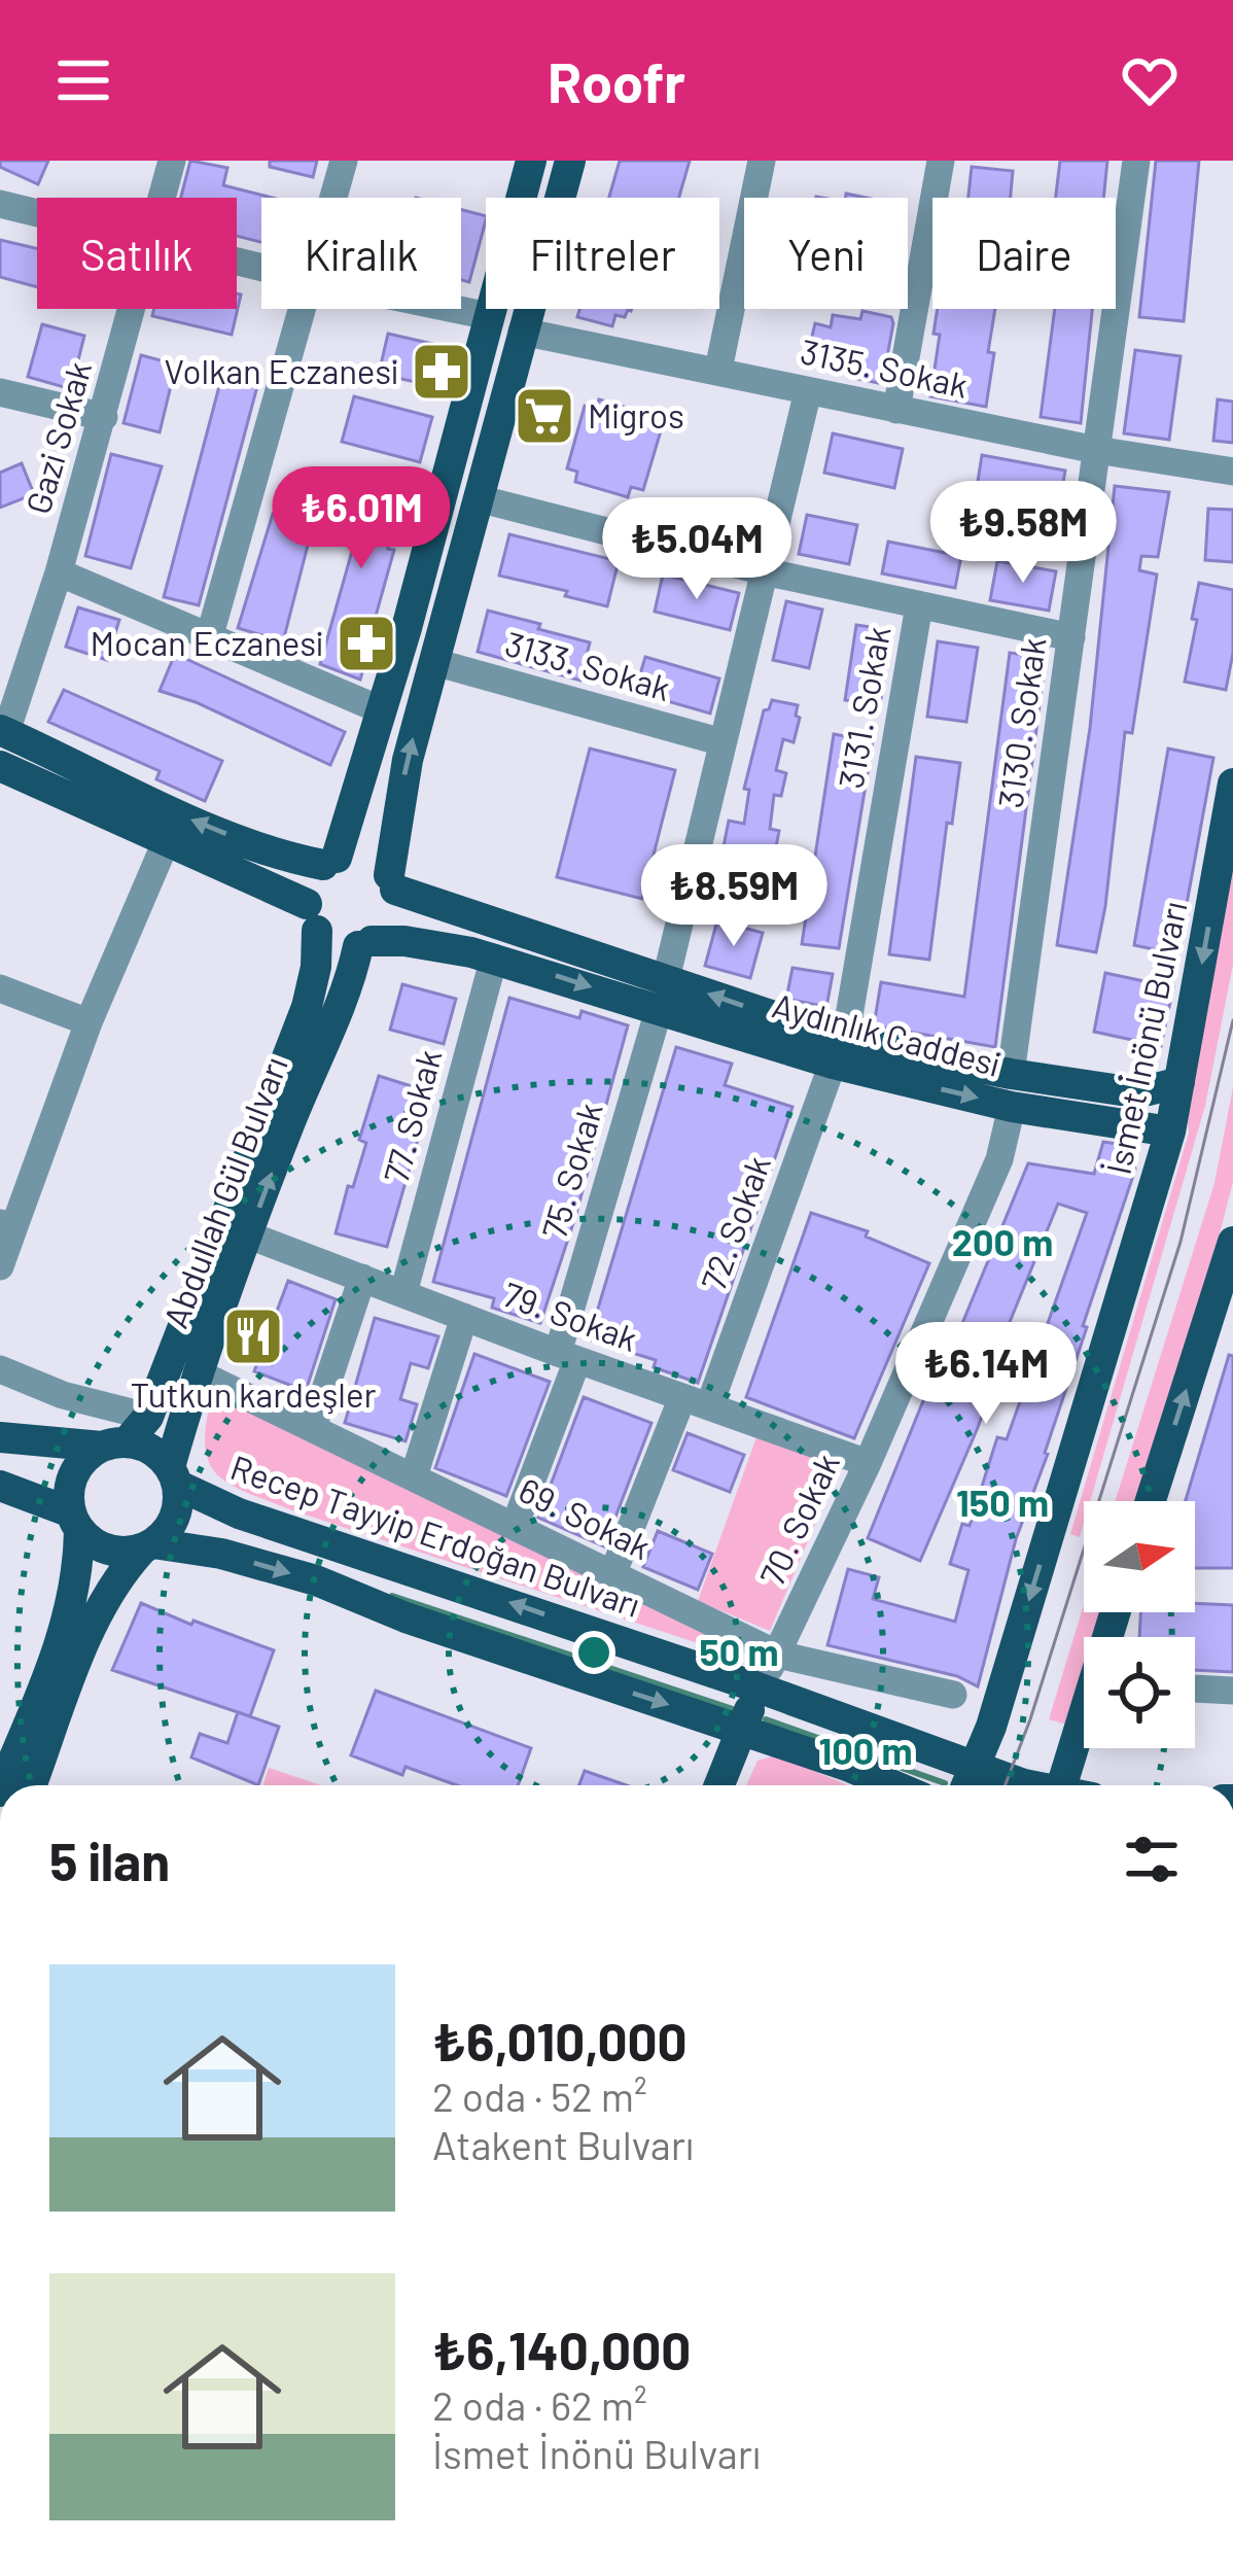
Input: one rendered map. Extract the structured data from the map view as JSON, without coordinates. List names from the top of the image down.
{
  "streets": {
    "main road": [
      "Aydınlık Caddesi",
      "İsmet İnönü Bulvarı",
      "Abdullah Gül Bulvarı",
      "Recep Tayyip Erdoğan Bulvarı"
    ],
    "street": [
      "3135. Sokak",
      "Gazi Sokak",
      "3133. Sokak",
      "3131. Sokak",
      "3130. Sokak",
      "77. Sokak",
      "75. Sokak",
      "72. Sokak",
      "79. Sokak",
      "69. Sokak",
      "70. Sokak"
    ]
  },
  "crossings": [
    ["3135. Sokak", "3130. Sokak"],
    ["3135. Sokak", "75. Sokak"],
    ["3133. Sokak", "75. Sokak"],
    ["3131. Sokak", "Aydınlık Caddesi"],
    ["3131. Sokak", "72. Sokak"],
    ["3130. Sokak", "Aydınlık Caddesi"],
    ["Aydınlık Caddesi", "İsmet İnönü Bulvarı"],
    ["Aydınlık Caddesi", "77. Sokak"],
    ["Aydınlık Caddesi", "75. Sokak"],
    ["Aydınlık Caddesi", "Abdullah Gül Bulvarı"],
    ["Aydınlık Caddesi", "72. Sokak"],
    ["Aydınlık Caddesi", "70. Sokak"],
    ["İsmet İnönü Bulvarı", "Recep Tayyip Erdoğan Bulvarı"],
    ["77. Sokak", "79. Sokak"],
    ["75. Sokak", "79. Sokak"],
    ["75. Sokak", "69. Sokak"],
    ["Abdullah Gül Bulvarı", "79. Sokak"],
    ["Abdullah Gül Bulvarı", "69. Sokak"],
    ["Abdullah Gül Bulvarı", "Recep Tayyip Erdoğan Bulvarı"],
    ["72. Sokak", "79. Sokak"],
    ["72. Sokak", "69. Sokak"],
    ["79. Sokak", "70. Sokak"],
    ["69. Sokak", "70. Sokak"],
    ["70. Sokak", "Recep Tayyip Erdoğan Bulvarı"]
  ],
  "places": {
    "pharmacy": ["Volkan Eczanesi", "Mocan Eczanesi"],
    "supermarket": ["Migros"],
    "restaurant": ["Tutkun kardeşler"]
  },
  "north": "right",
  "page": {
    "header": "Roofr",
    "chip": [
      "Satılık",
      "Kiralık",
      "Filtreler",
      "Yeni",
      "Daire"
    ],
    "price": [
      "₺6.01M",
      "₺9.58M",
      "₺5.04M",
      "₺8.59M",
      "₺6.14M"
    ],
    "heading": "5 ilan",
    "list": [
      {
        "name": "₺6,010,000",
        "note": "2 oda · 52 m² · Atakent Bulvarı"
      },
      {
        "name": "₺6,140,000",
        "note": "2 oda · 62 m² · İsmet İnönü Bulvarı"
      }
    ]
  },
  "rings": [
    "200 m",
    "150 m",
    "50 m",
    "100 m"
  ]
}
